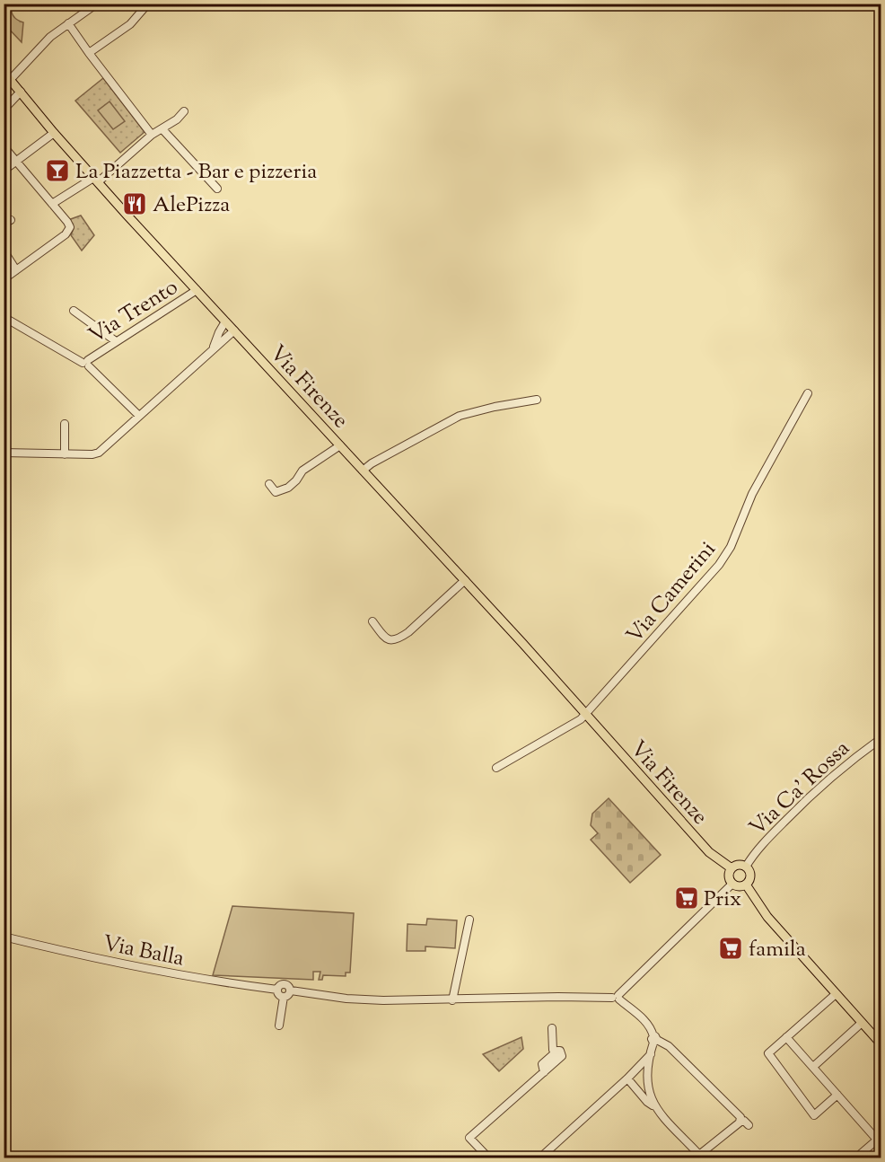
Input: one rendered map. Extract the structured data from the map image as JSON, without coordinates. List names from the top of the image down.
{
  "streets": {
    "main road": ["Via Firenze"],
    "street": [
      "Via Trento",
      "Via Camerini",
      "Via Ca' Rossa",
      "Via Balla"
    ]
  },
  "crossings": [
    ["Via Trento", "Via Firenze"],
    ["Via Firenze", "Via Camerini"],
    ["Via Firenze", "Via Ca' Rossa"]
  ],
  "places": {
    "bar": ["La Piazzetta - Bar e pizzeria"],
    "restaurant": ["AlePizza"],
    "supermarket": ["Prix", "famila"]
  }
}
